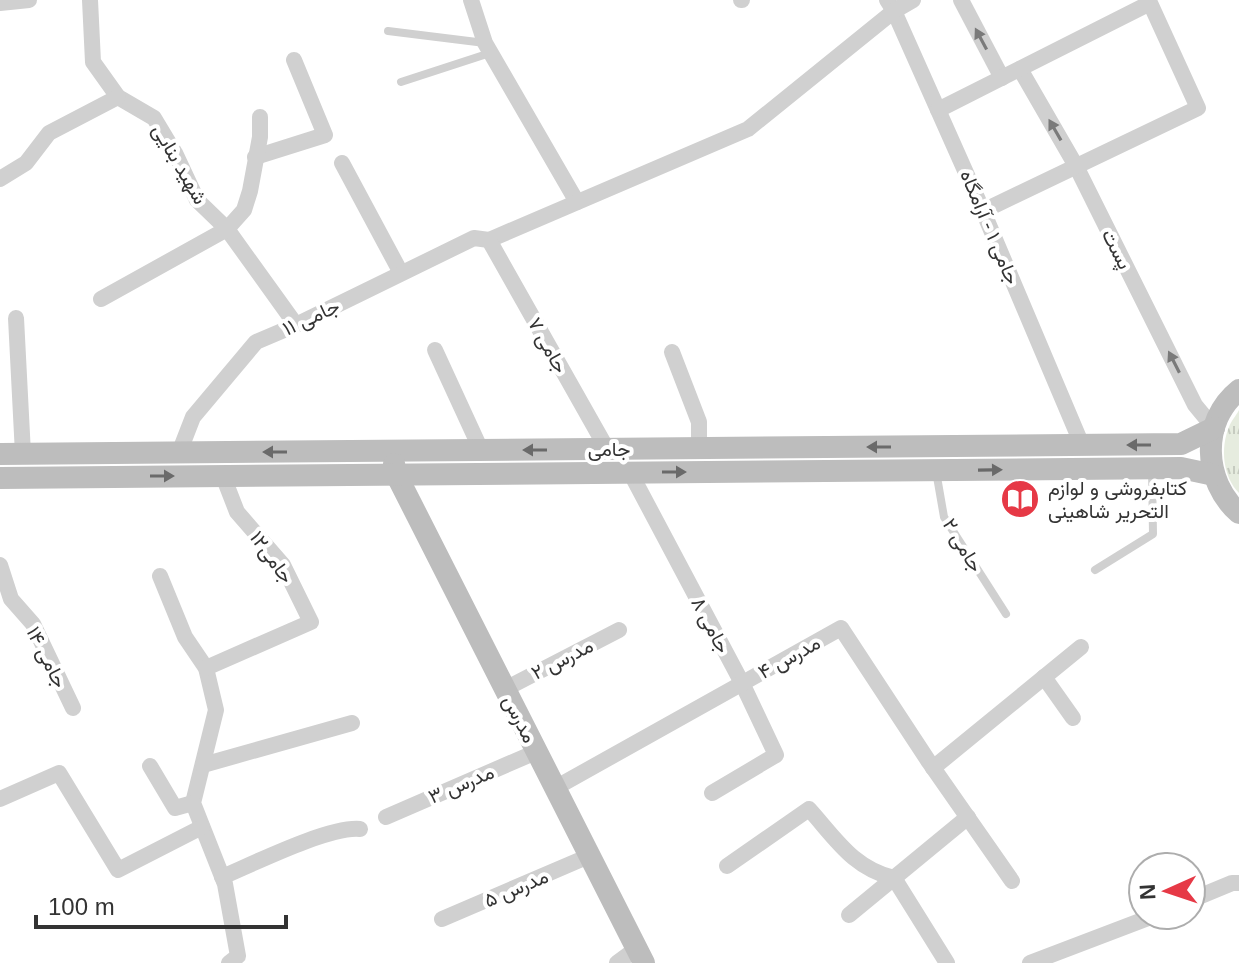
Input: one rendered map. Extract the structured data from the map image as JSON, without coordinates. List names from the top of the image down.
{
  "streets": {
    "main road": ["جامی", "مدرس"],
    "street": [
      "شهید بنایی",
      "جامی ۱ - آرامگاه",
      "پست",
      "جامی ۱۱",
      "جامی ۷",
      "جامی۱۲",
      "جامی ۸",
      "جامی ۱۴",
      "مدرس ۴",
      "مدرس ۲",
      "مدرس ۳",
      "مدرس ۵"
    ],
    "lane": ["جامی ۲"]
  },
  "crossings": [
    ["شهید بنایی", "جامی ۱۱"],
    ["جامی ۱ - آرامگاه", "جامی ۱۱"],
    ["جامی ۱ - آرامگاه", "جامی"],
    ["پست", "جامی"],
    ["جامی ۱۱", "جامی ۷"],
    ["جامی ۱۱", "جامی"],
    ["جامی ۷", "جامی"],
    ["جامی", "جامی ۲"],
    ["جامی", "جامی۱۲"],
    ["جامی", "جامی ۸"],
    ["جامی", "مدرس"],
    ["جامی ۸", "مدرس ۴"],
    ["مدرس ۴", "مدرس"],
    ["مدرس ۲", "مدرس"],
    ["مدرس", "مدرس ۳"],
    ["مدرس", "مدرس ۵"]
  ],
  "one_way": ["پست"],
  "places": {
    "library": ["کتابفروشی و لوازم التحریر شاهینی"]
  },
  "scale_bar": "100 m",
  "north": "left"
}
